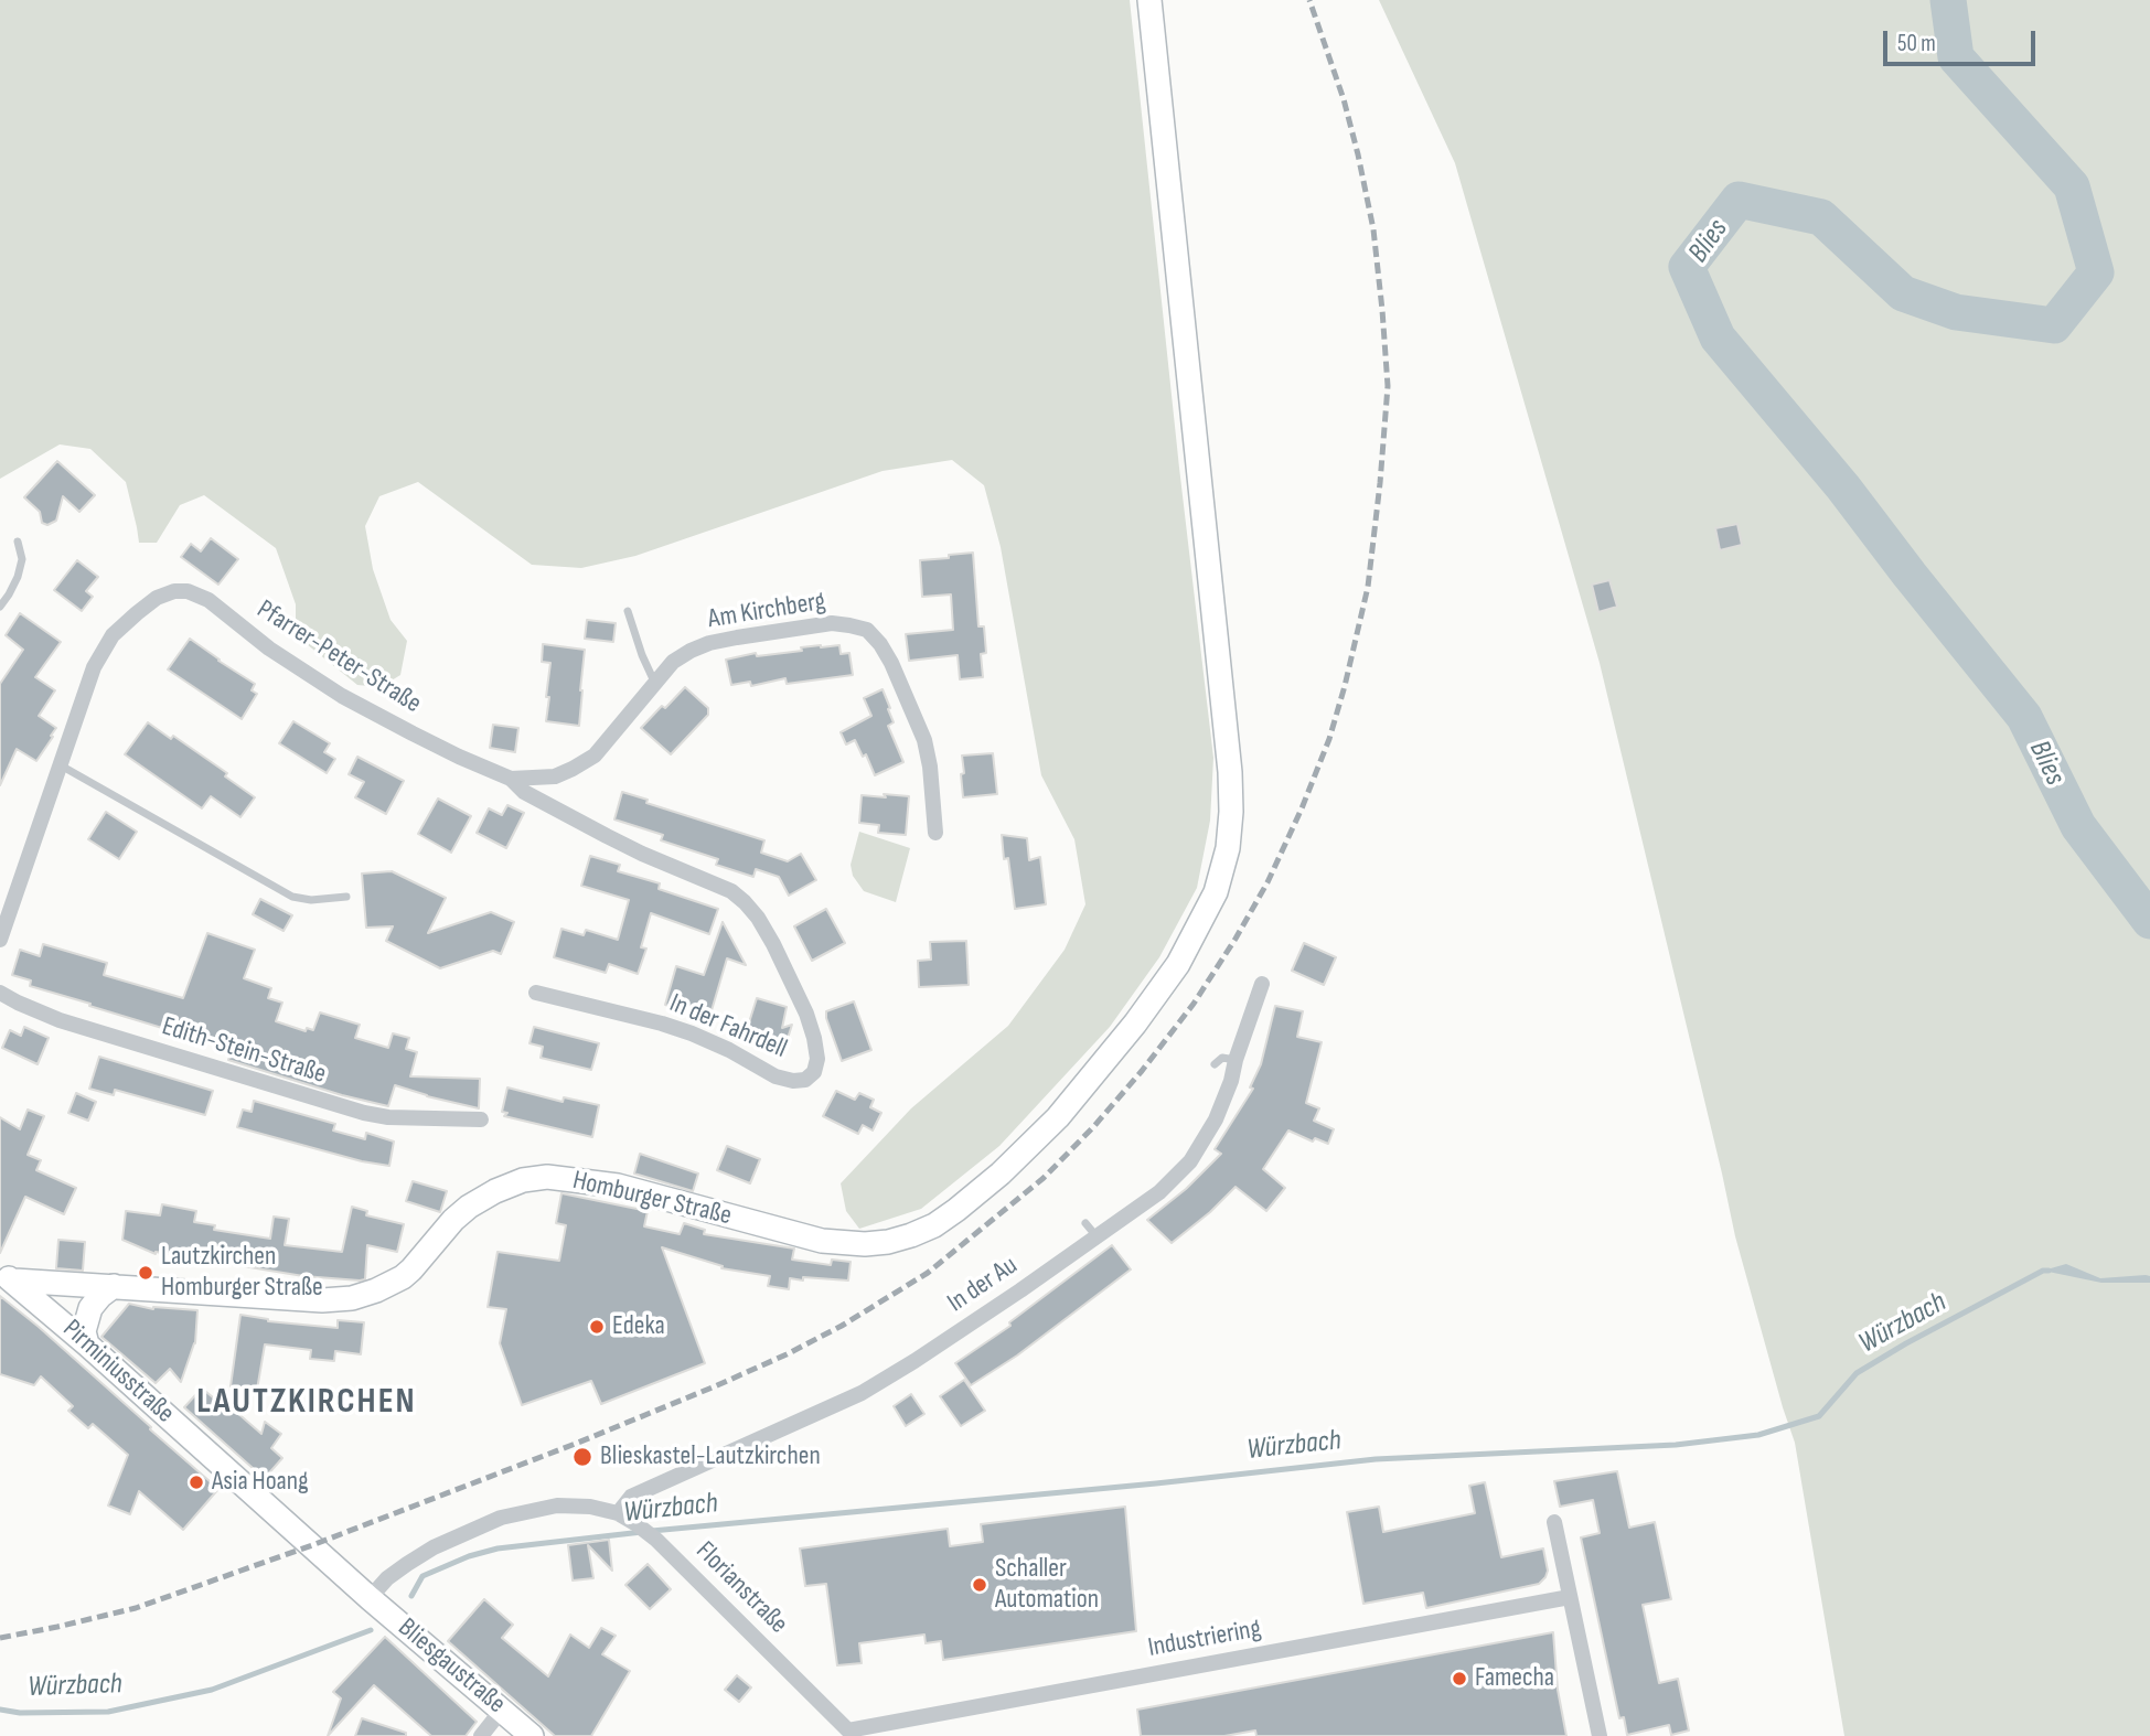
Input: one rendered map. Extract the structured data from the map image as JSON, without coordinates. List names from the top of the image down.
{
  "streets": {
    "main road": ["Homburger Straße", "Pirminiusstraße", "Bliesgaustraße"],
    "street": [
      "Am Kirchberg",
      "Pfarrer-Peter-Straße",
      "In der Fahrdell",
      "Edith-Stein-Straße",
      "In der Au",
      "Florianstraße",
      "Industriering"
    ]
  },
  "crossings": [
    ["Am Kirchberg", "Pfarrer-Peter-Straße"],
    ["Pfarrer-Peter-Straße", "In der Fahrdell"],
    ["Homburger Straße", "Pirminiusstraße"],
    ["In der Au", "Florianstraße"],
    ["Pirminiusstraße", "Florianstraße"],
    ["Pirminiusstraße", "Bliesgaustraße"],
    ["Florianstraße", "Industriering"],
    ["Florianstraße", "Bliesgaustraße"]
  ],
  "districts": ["LAUTZKIRCHEN"],
  "water": ["Blies", "Würzbach"],
  "places": [
    "Lautzkirchen Homburger Straße",
    "Edeka",
    "Blieskastel-Lautzkirchen",
    "Asia Hoang",
    "Schaller Automation",
    "Famecha"
  ],
  "scale_bar": "50 m"
}
